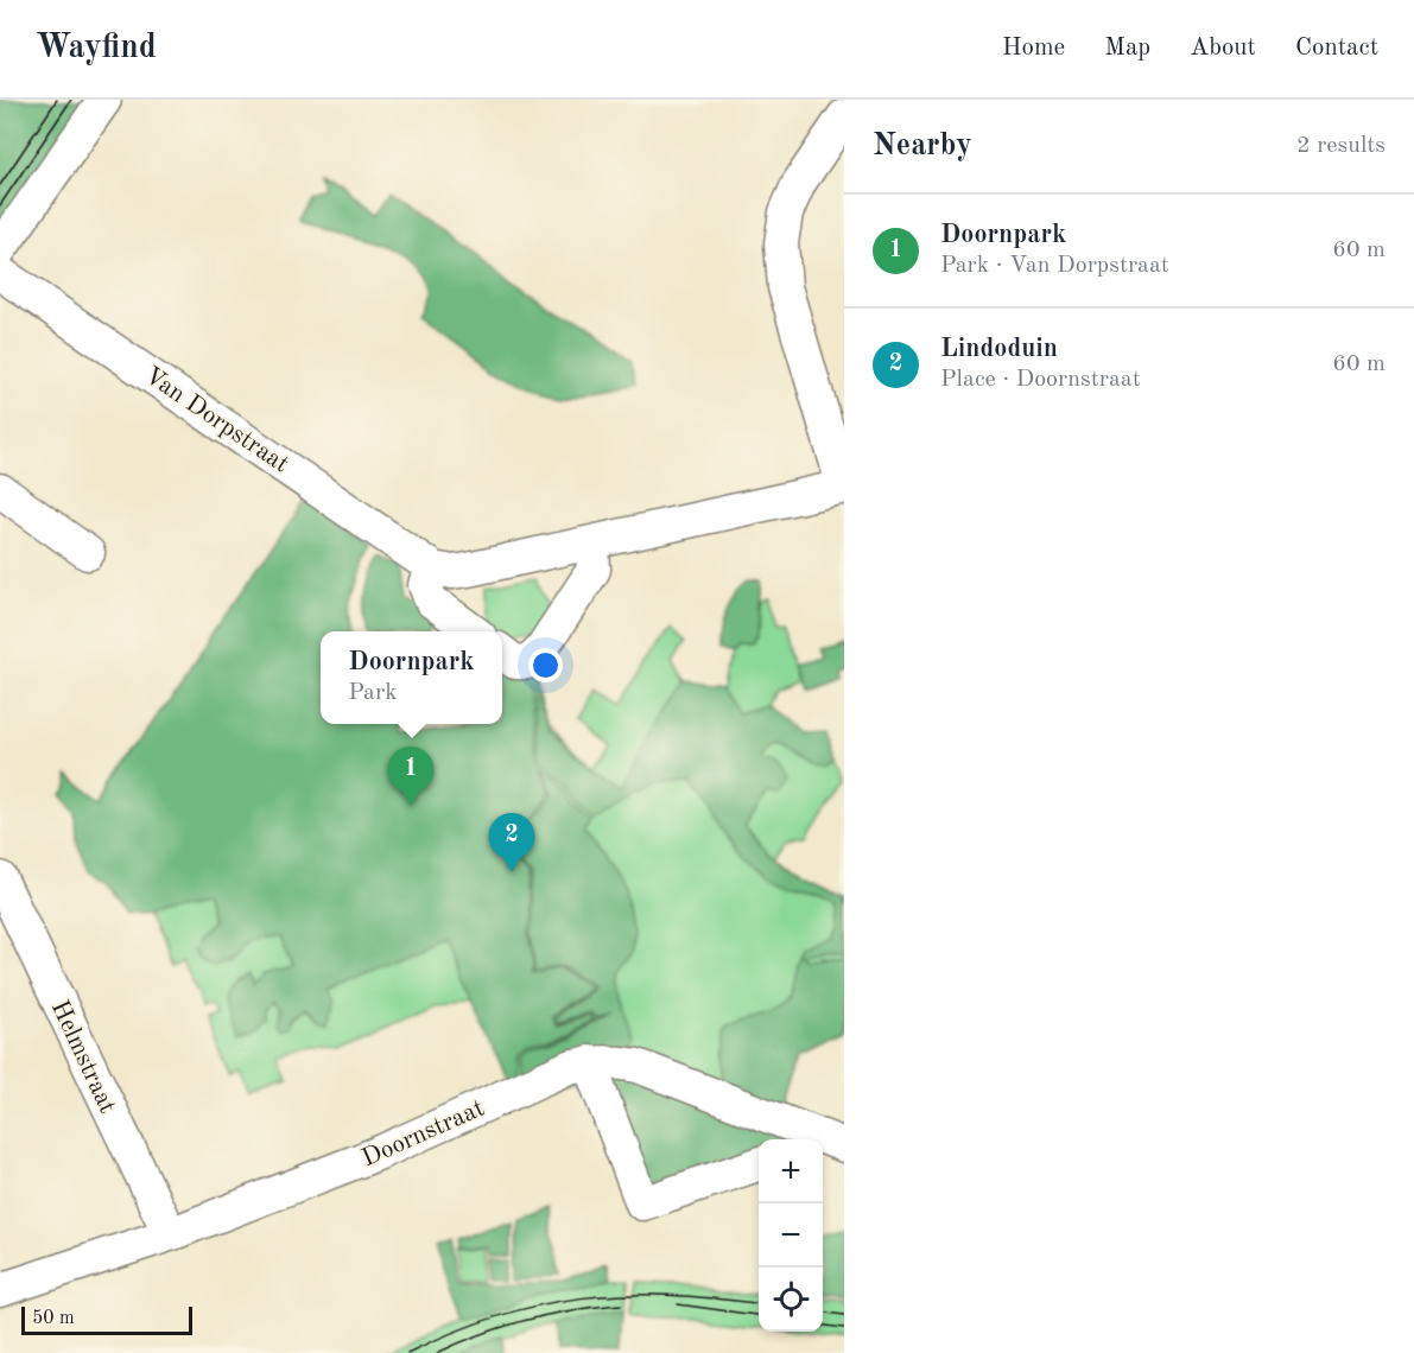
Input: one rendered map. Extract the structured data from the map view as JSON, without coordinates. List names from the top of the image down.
{
  "streets": {
    "street": ["Van Dorpstraat", "Helmstraat", "Doornstraat"]
  },
  "crossings": [
    ["Helmstraat", "Doornstraat"]
  ],
  "scale_bar": "50 m",
  "page": {
    "header": "Wayfind",
    "nav": [
      "Home",
      "Map",
      "About",
      "Contact"
    ],
    "heading": ["Nearby", "2 results"],
    "list": [
      {
        "mark": "1",
        "name": "Doornpark",
        "note": "Park · Van Dorpstraat",
        "value": "60 m"
      },
      {
        "mark": "2",
        "name": "Lindoduin",
        "note": "Place · Doornstraat",
        "value": "60 m"
      }
    ],
    "popup": ["Doornpark", "Park"],
    "pins": ["1", "2"],
    "map_buttons": ["+", "−"],
    "scale": "50 m"
  }
}
